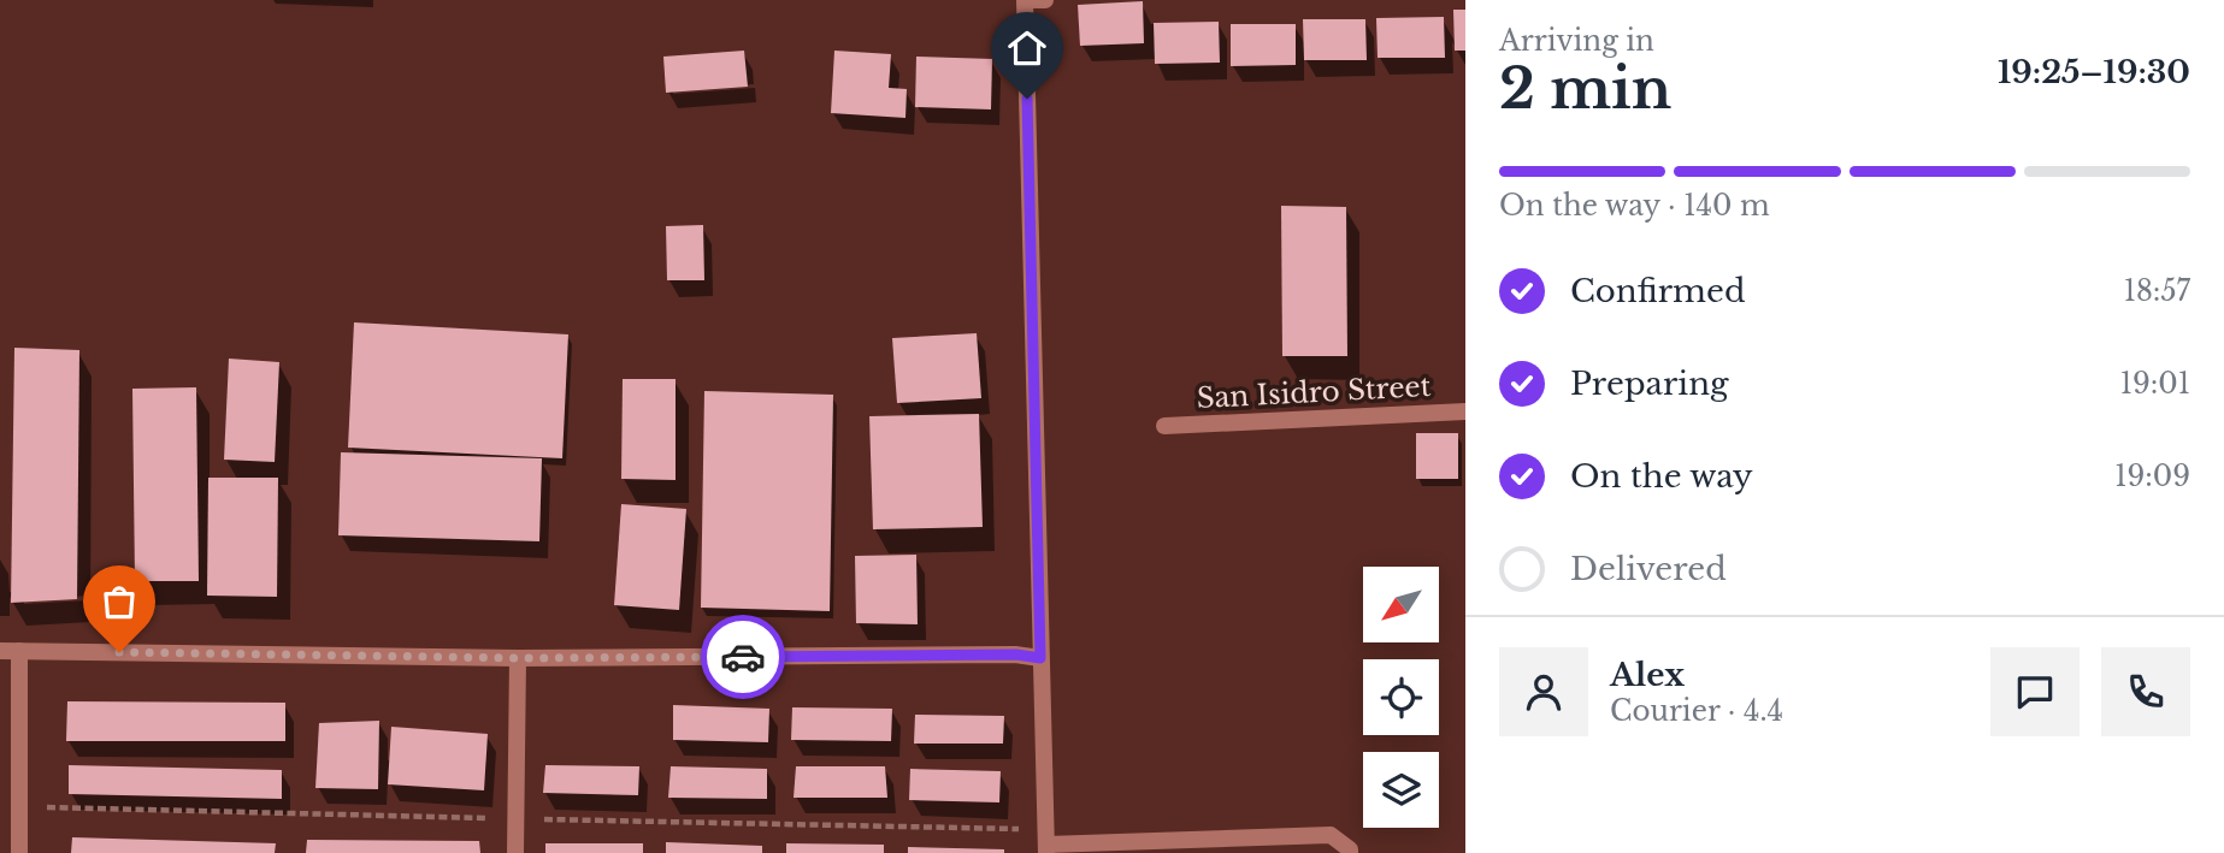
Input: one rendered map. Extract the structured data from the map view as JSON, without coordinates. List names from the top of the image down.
{
  "streets": {
    "street": ["San Isidro Street"]
  },
  "north": "bottom left",
  "page": {
    "heading": ["2 min", "Arriving in", "19:25–19:30"],
    "panel": ["Alex", "Courier · 4.4"],
    "bar": "On the way · 140 m",
    "list": [
      ["Confirmed", "18:57"],
      ["Preparing", "19:01"],
      ["On the way", "19:09"],
      "Delivered"
    ]
  }
}
